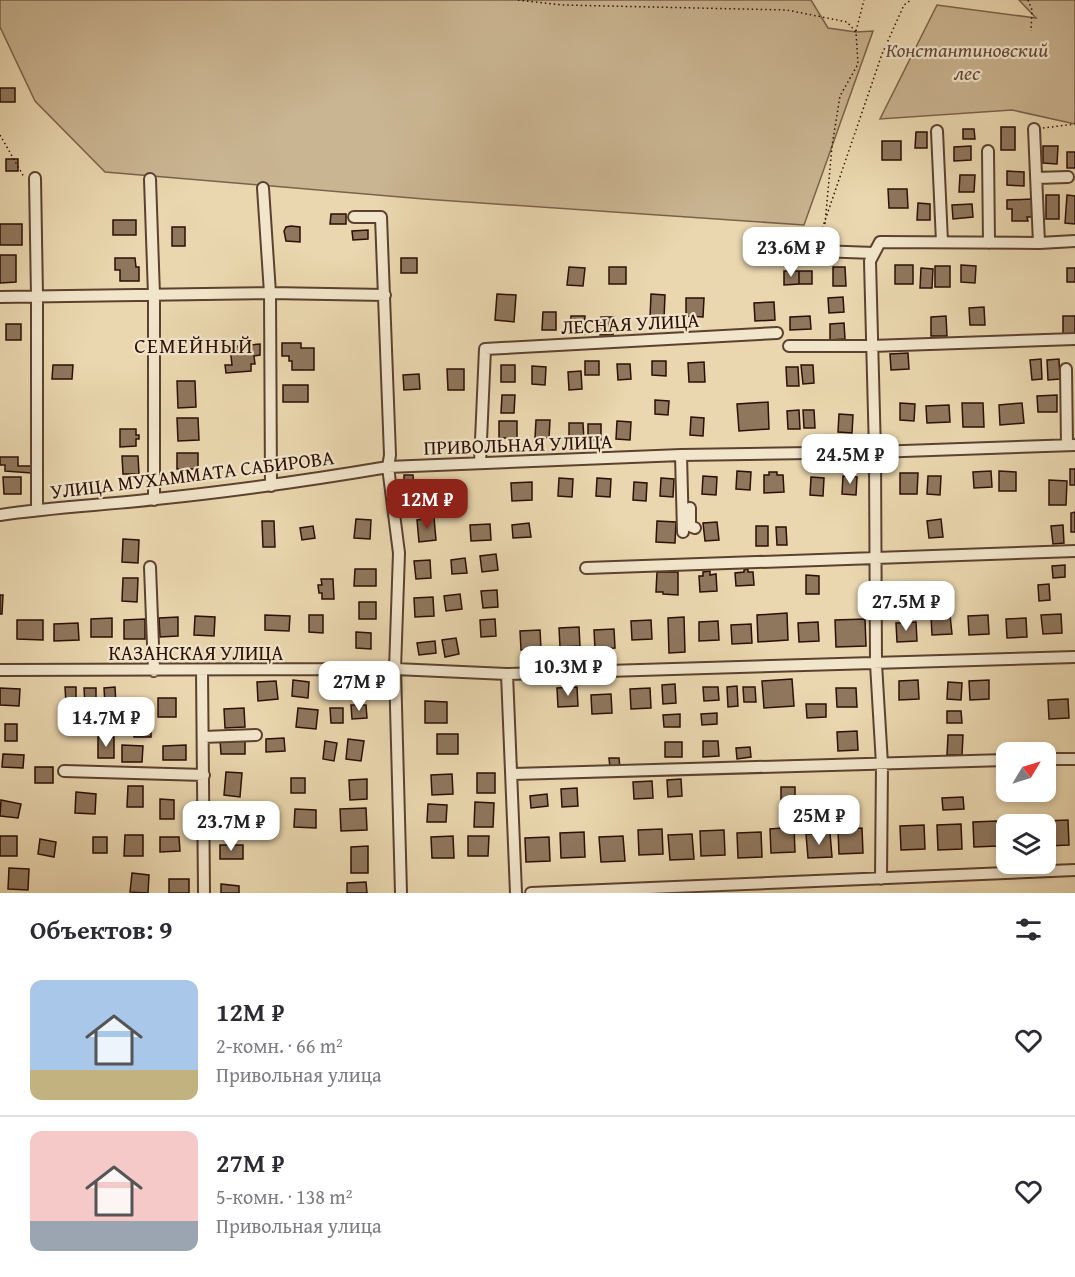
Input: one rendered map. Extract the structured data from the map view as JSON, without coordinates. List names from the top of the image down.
{
  "streets": {
    "street": [
      "ЛЕСНАЯ УЛИЦА",
      "ПРИВОЛЬНАЯ УЛИЦА",
      "УЛИЦА МУХАММАТА САБИРОВА",
      "КАЗАНСКАЯ УЛИЦА"
    ]
  },
  "crossings": [
    ["ЛЕСНАЯ УЛИЦА", "ПРИВОЛЬНАЯ УЛИЦА"],
    ["ПРИВОЛЬНАЯ УЛИЦА", "УЛИЦА МУХАММАТА САБИРОВА"]
  ],
  "districts": ["СЕМЕЙНЫЙ"],
  "parks": ["Константиновский лес"],
  "north": "top right",
  "page": {
    "price": [
      "23.6M ₽",
      "24.5M ₽",
      "12M ₽",
      "27.5M ₽",
      "10.3M ₽",
      "27M ₽",
      "14.7M ₽",
      "25M ₽",
      "23.7M ₽"
    ],
    "heading": "Объектов: 9",
    "list": [
      {
        "name": "12M ₽",
        "note": "2-комн. · 66 m² · Привольная улица"
      },
      {
        "name": "27M ₽",
        "note": "5-комн. · 138 m² · Привольная улица"
      }
    ]
  }
}
